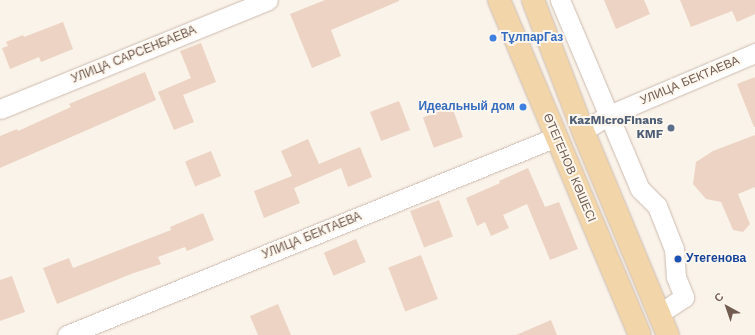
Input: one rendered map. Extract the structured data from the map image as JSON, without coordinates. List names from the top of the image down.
{
  "streets": {
    "main road": ["ӨТЕГЕНОВ КӨШЕСІ"],
    "street": ["УЛИЦА САРСЕНБАЕВА", "УЛИЦА БЕКТАЕВА"]
  },
  "crossings": [
    ["УЛИЦА БЕКТАЕВА", "ӨТЕГЕНОВ КӨШЕСІ"]
  ],
  "places": [
    "ТұлпарГаз",
    "Идеальный дом",
    "KazMicroFinans KMF",
    "Утегенова"
  ],
  "north": "top left"
}
